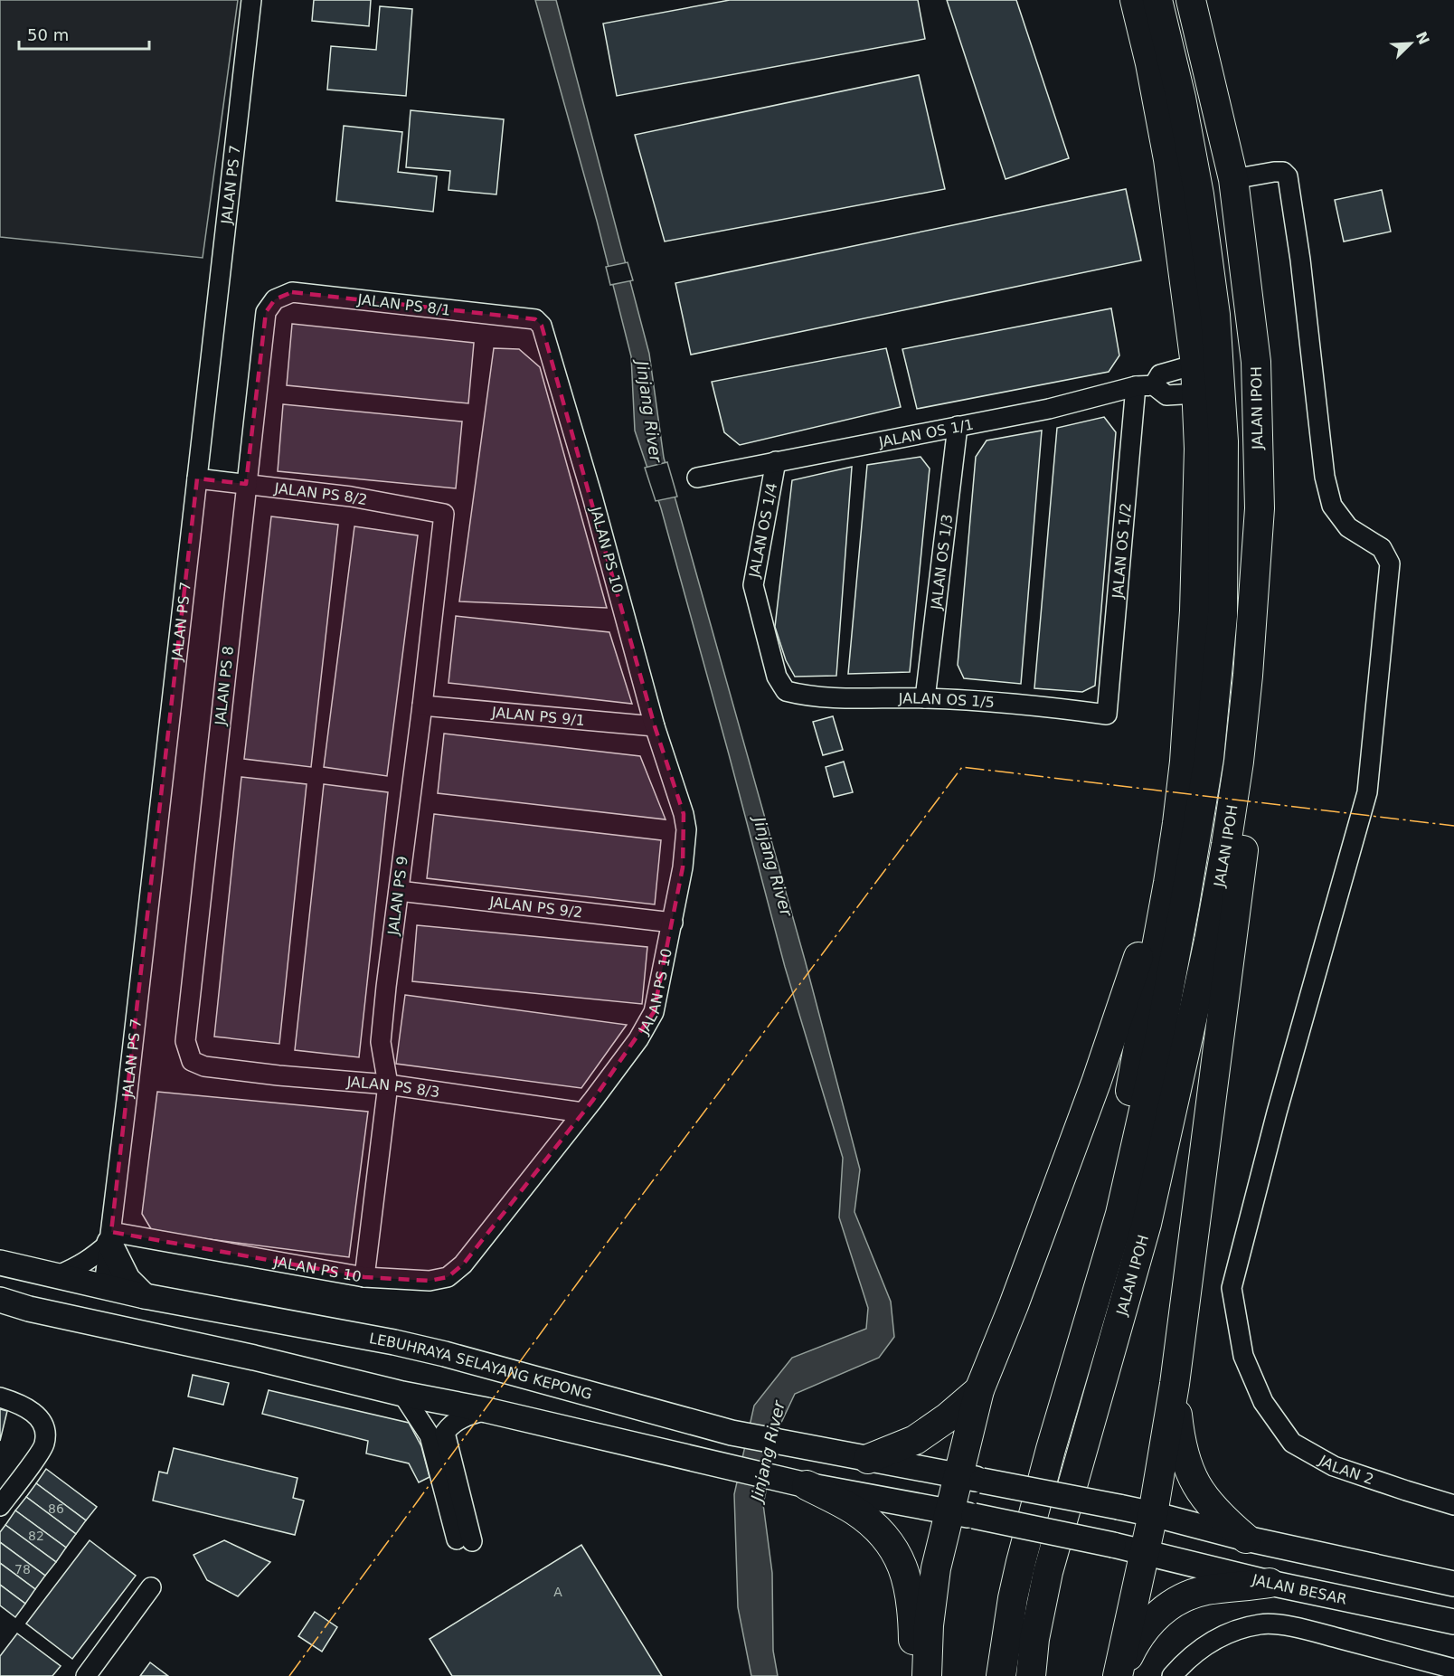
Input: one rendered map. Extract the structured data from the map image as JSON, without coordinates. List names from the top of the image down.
{
  "streets": {
    "highway": ["JALAN IPOH"],
    "main road": ["LEBUHRAYA SELAYANG KEPONG", "JALAN BESAR"],
    "street": [
      "JALAN PS 7",
      "JALAN PS 8/1",
      "JALAN OS 1/1",
      "JALAN PS 8/2",
      "JALAN OS 1/4",
      "JALAN PS 10",
      "JALAN OS 1/2",
      "JALAN OS 1/3",
      "JALAN PS 8",
      "JALAN OS 1/5",
      "JALAN PS 9/1",
      "JALAN PS 9",
      "JALAN PS 9/2",
      "JALAN PS 8/3",
      "JALAN 2"
    ]
  },
  "crossings": [
    ["JALAN PS 7", "JALAN PS 8/2"],
    ["JALAN PS 7", "JALAN PS 10"],
    ["JALAN PS 7", "LEBUHRAYA SELAYANG KEPONG"],
    ["JALAN PS 8/1", "JALAN PS 10"],
    ["JALAN PS 8/1", "JALAN PS 8"],
    ["JALAN IPOH", "JALAN 2"],
    ["JALAN OS 1/1", "JALAN OS 1/4"],
    ["JALAN OS 1/1", "JALAN OS 1/2"],
    ["JALAN OS 1/1", "JALAN OS 1/3"],
    ["JALAN PS 8/2", "JALAN PS 8"],
    ["JALAN PS 8/2", "JALAN PS 9"],
    ["JALAN OS 1/4", "JALAN OS 1/5"],
    ["JALAN PS 10", "JALAN PS 9/1"],
    ["JALAN PS 10", "JALAN PS 9"],
    ["JALAN PS 10", "JALAN PS 9/2"],
    ["JALAN PS 10", "JALAN PS 8/3"],
    ["JALAN OS 1/2", "JALAN OS 1/5"],
    ["JALAN OS 1/3", "JALAN OS 1/5"],
    ["JALAN PS 8", "JALAN PS 8/3"],
    ["JALAN PS 9/1", "JALAN PS 9"],
    ["JALAN PS 9", "JALAN PS 9/2"],
    ["JALAN PS 9", "JALAN PS 8/3"]
  ],
  "water": ["Jinjang River"],
  "house_numbers": [
    "86",
    "82",
    "78",
    "A"
  ],
  "scale_bar": "50 m",
  "north": "top right"
}
